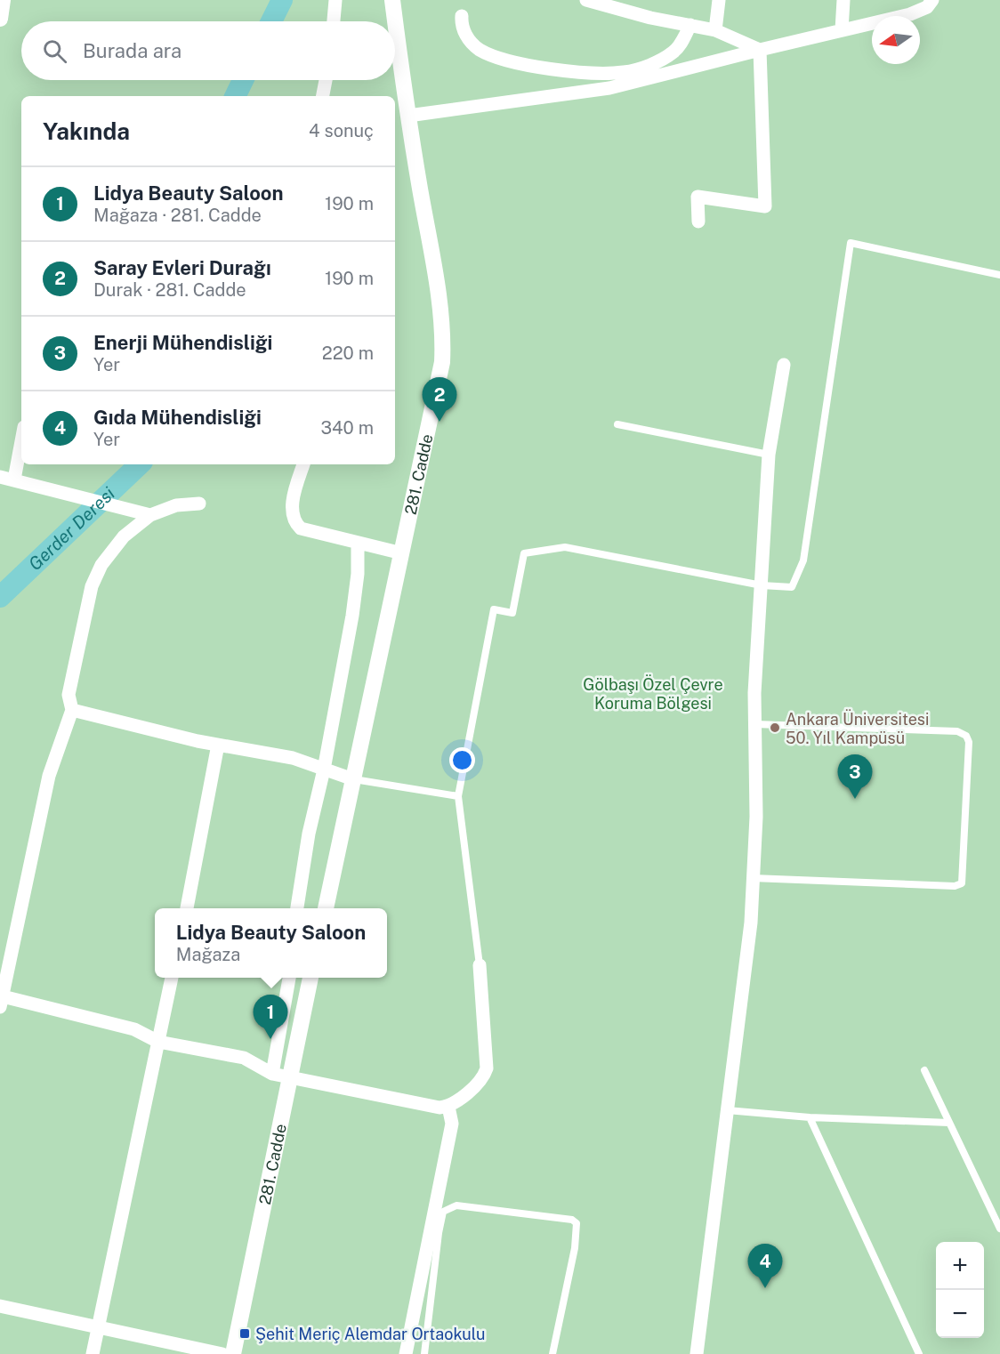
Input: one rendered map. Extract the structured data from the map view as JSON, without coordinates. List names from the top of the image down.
{
  "streets": {
    "street": ["281. Cadde"]
  },
  "water": ["Gerder Deresi"],
  "parks": ["Gölbaşı Özel Çevre Koruma Bölgesi"],
  "places": {
    "other": ["Ankara Üniversitesi 50. Yıl Kampüsü"],
    "transit": ["Şehit Meriç Alemdar Ortaokulu"]
  },
  "north": "left",
  "page": {
    "search": "Burada ara",
    "heading": ["Yakında", "4 sonuç"],
    "list": [
      {
        "mark": "1",
        "name": "Lidya Beauty Saloon",
        "note": "Mağaza · 281. Cadde",
        "value": "190 m"
      },
      {
        "mark": "2",
        "name": "Saray Evleri Durağı",
        "note": "Durak · 281. Cadde",
        "value": "190 m"
      },
      {
        "mark": "3",
        "name": "Enerji Mühendisliği",
        "note": "Yer",
        "value": "220 m"
      },
      {
        "mark": "4",
        "name": "Gıda Mühendisliği",
        "note": "Yer",
        "value": "340 m"
      }
    ],
    "pins": [
      "2",
      "3",
      "1",
      "4"
    ],
    "popup": ["Lidya Beauty Saloon", "Mağaza"],
    "map_buttons": ["+", "−"]
  }
}
